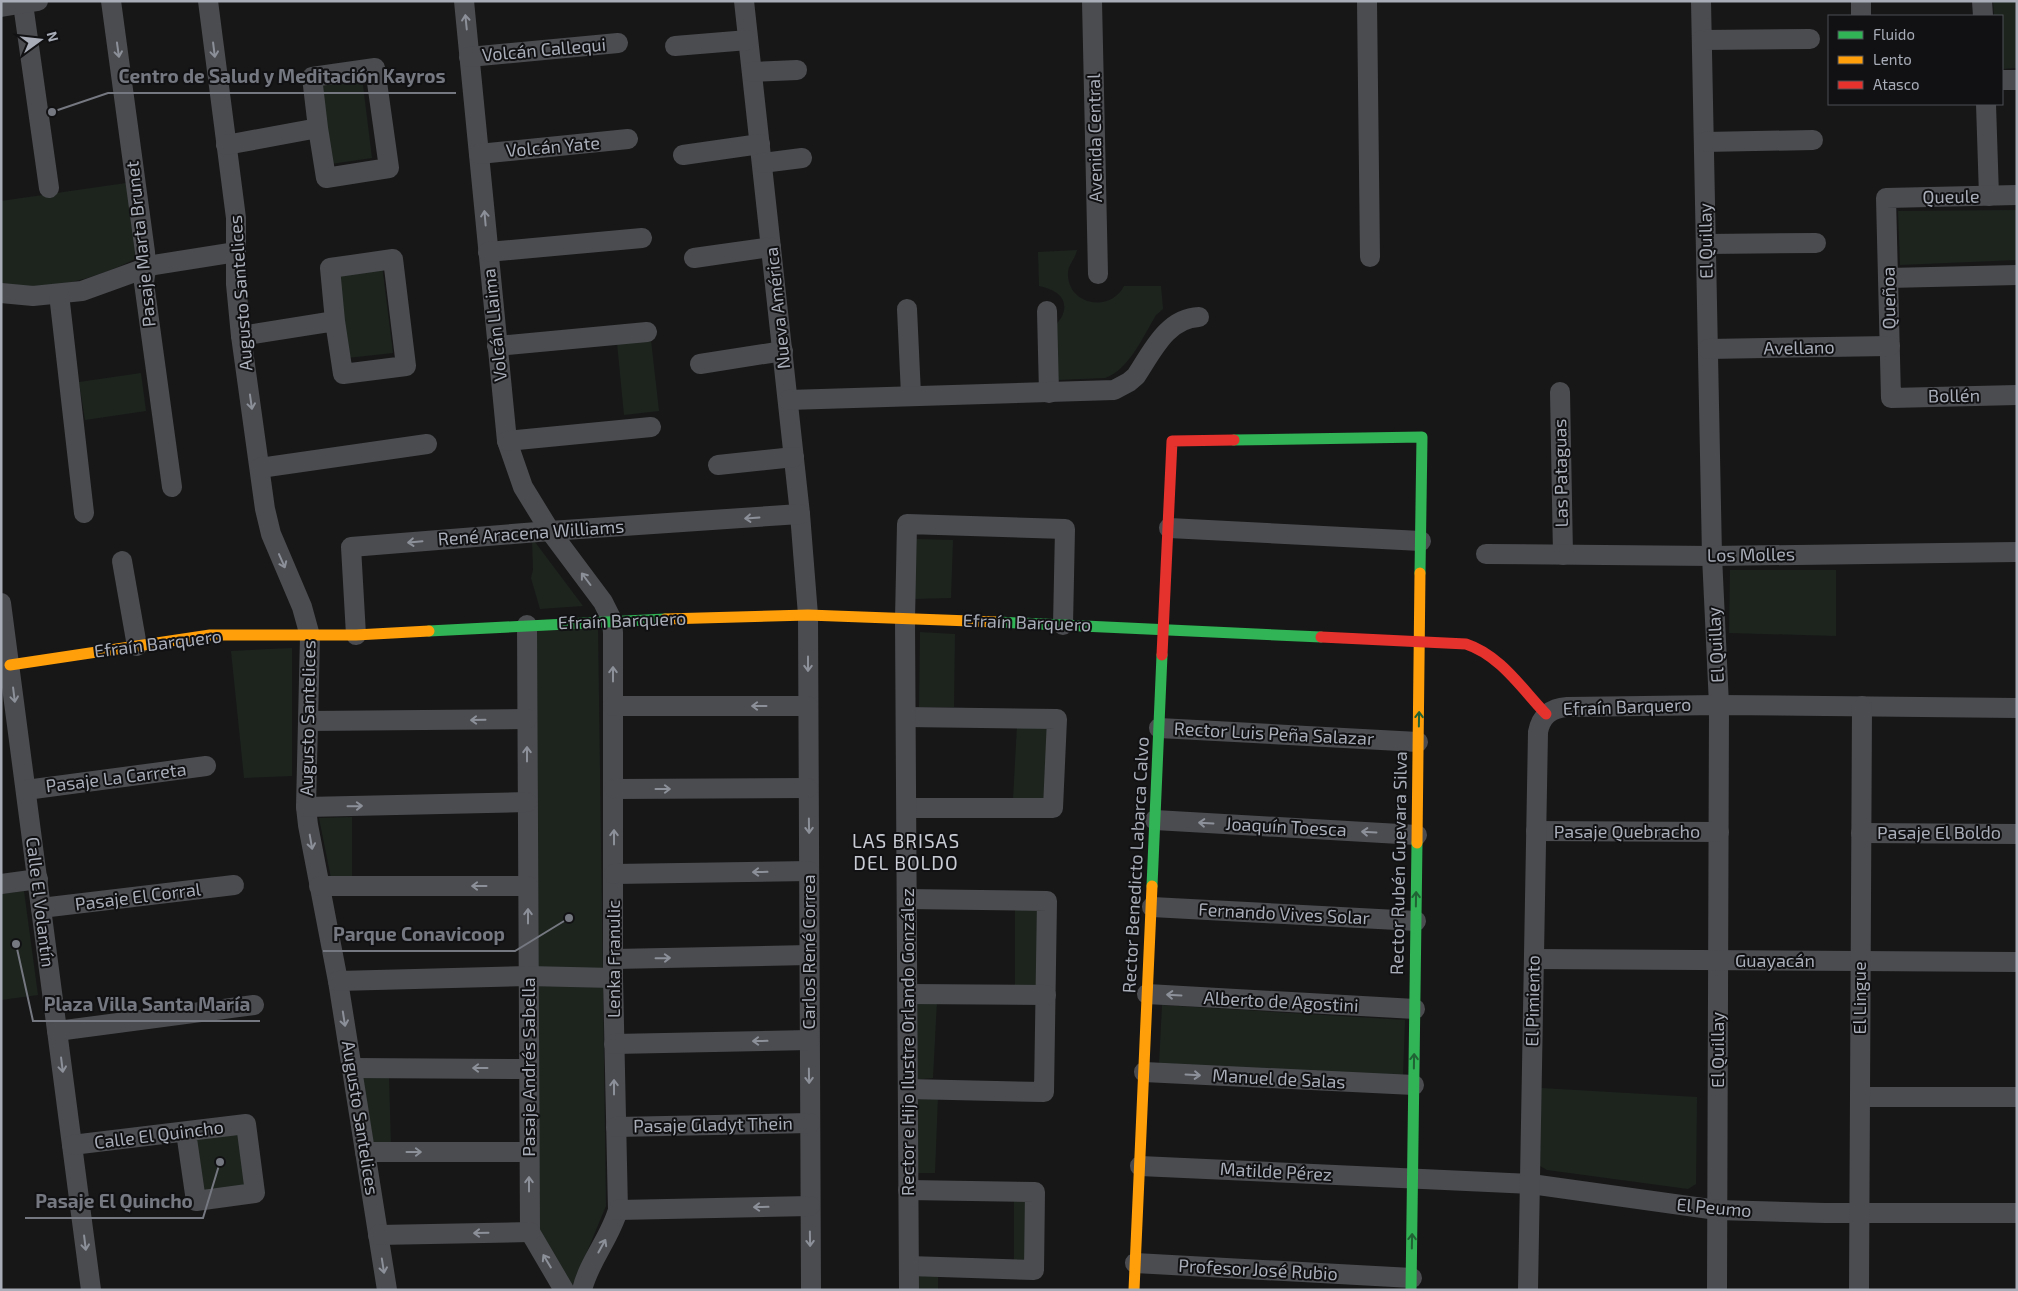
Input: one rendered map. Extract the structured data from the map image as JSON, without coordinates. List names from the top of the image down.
{
  "streets": {
    "street": [
      "Volcán Callequi",
      "Avenida Central",
      "Volcán Yate",
      "Queule",
      "El Quillay",
      "Pasaje Marta Brunet",
      "Augusto Santelices",
      "Queñoa",
      "Nueva América",
      "Volcán Llaima",
      "Avellano",
      "Bollén",
      "Las Pataguas",
      "René Aracena Williams",
      "Los Molles",
      "Efraín Barquero",
      "Rector Luis Peña Salazar",
      "Pasaje La Carreta",
      "Joaquín Toesca",
      "Pasaje Quebracho",
      "Pasaje El Boldo",
      "Rector Rubén Guevara Silva",
      "Rector Benedicto Labarca Calvo",
      "Pasaje El Corral",
      "Calle El Volantín",
      "Fernando Vives Solar",
      "Carlos René Correa",
      "Lenka Franulic",
      "Guayacán",
      "El Lingue",
      "El Pimiento",
      "Alberto de Agostini",
      "Rector e Hijo Ilustre Orlando González",
      "Pasaje Andrés Sabella",
      "Manuel de Salas",
      "Pasaje Gladyt Thein",
      "Calle El Quincho",
      "Matilde Pérez",
      "El Peumo",
      "Profesor José Rubio"
    ]
  },
  "crossings": [
    ["Volcán Callequi", "Volcán Llaima"],
    ["Volcán Yate", "Volcán Llaima"],
    ["Queule", "Queñoa"],
    ["El Quillay", "Avellano"],
    ["El Quillay", "Los Molles"],
    ["El Quillay", "Efraín Barquero"],
    ["El Quillay", "Pasaje Quebracho"],
    ["El Quillay", "Guayacán"],
    ["El Quillay", "El Peumo"],
    ["Augusto Santelices", "Efraín Barquero"],
    ["Queñoa", "Avellano"],
    ["Queñoa", "Bollén"],
    ["Nueva América", "René Aracena Williams"],
    ["Nueva América", "Efraín Barquero"],
    ["Nueva América", "Carlos René Correa"],
    ["Volcán Llaima", "René Aracena Williams"],
    ["Volcán Llaima", "Efraín Barquero"],
    ["Volcán Llaima", "Lenka Franulic"],
    ["Las Pataguas", "Los Molles"],
    ["René Aracena Williams", "Efraín Barquero"],
    ["Efraín Barquero", "Rector Rubén Guevara Silva"],
    ["Efraín Barquero", "Rector Benedicto Labarca Calvo"],
    ["Efraín Barquero", "Calle El Volantín"],
    ["Efraín Barquero", "Carlos René Correa"],
    ["Efraín Barquero", "Lenka Franulic"],
    ["Efraín Barquero", "El Lingue"],
    ["Efraín Barquero", "El Pimiento"],
    ["Efraín Barquero", "Rector e Hijo Ilustre Orlando González"],
    ["Efraín Barquero", "Pasaje Andrés Sabella"],
    ["Rector Luis Peña Salazar", "Rector Rubén Guevara Silva"],
    ["Rector Luis Peña Salazar", "Rector Benedicto Labarca Calvo"],
    ["Pasaje La Carreta", "Calle El Volantín"],
    ["Joaquín Toesca", "Rector Rubén Guevara Silva"],
    ["Joaquín Toesca", "Rector Benedicto Labarca Calvo"],
    ["Pasaje Quebracho", "El Pimiento"],
    ["Pasaje El Boldo", "El Lingue"],
    ["Rector Rubén Guevara Silva", "Rector Benedicto Labarca Calvo"],
    ["Rector Rubén Guevara Silva", "Fernando Vives Solar"],
    ["Rector Rubén Guevara Silva", "Alberto de Agostini"],
    ["Rector Rubén Guevara Silva", "Manuel de Salas"],
    ["Rector Rubén Guevara Silva", "Matilde Pérez"],
    ["Rector Rubén Guevara Silva", "El Peumo"],
    ["Rector Rubén Guevara Silva", "Profesor José Rubio"],
    ["Rector Benedicto Labarca Calvo", "Fernando Vives Solar"],
    ["Rector Benedicto Labarca Calvo", "Alberto de Agostini"],
    ["Rector Benedicto Labarca Calvo", "Manuel de Salas"],
    ["Rector Benedicto Labarca Calvo", "Matilde Pérez"],
    ["Rector Benedicto Labarca Calvo", "Profesor José Rubio"],
    ["Pasaje El Corral", "Calle El Volantín"],
    ["Calle El Volantín", "Calle El Quincho"],
    ["Carlos René Correa", "Pasaje Gladyt Thein"],
    ["Lenka Franulic", "Pasaje Gladyt Thein"],
    ["Guayacán", "El Lingue"],
    ["Guayacán", "El Pimiento"],
    ["El Lingue", "El Peumo"],
    ["El Pimiento", "El Peumo"],
    ["Matilde Pérez", "El Peumo"]
  ],
  "one_way": [
    "Volcán Llaima",
    "Joaquín Toesca",
    "Calle El Volantín",
    "Carlos René Correa",
    "Lenka Franulic",
    "Alberto de Agostini",
    "Pasaje Andrés Sabella",
    "Manuel de Salas"
  ],
  "districts": ["LAS BRISAS DEL BOLDO"],
  "places": [
    "Centro de Salud y Meditación Kayros",
    "Parque Conavicoop",
    "Plaza Villa Santa María",
    "Pasaje El Quincho"
  ],
  "legend": ["Fluido", "Lento", "Atasco"],
  "north": "right"
}
